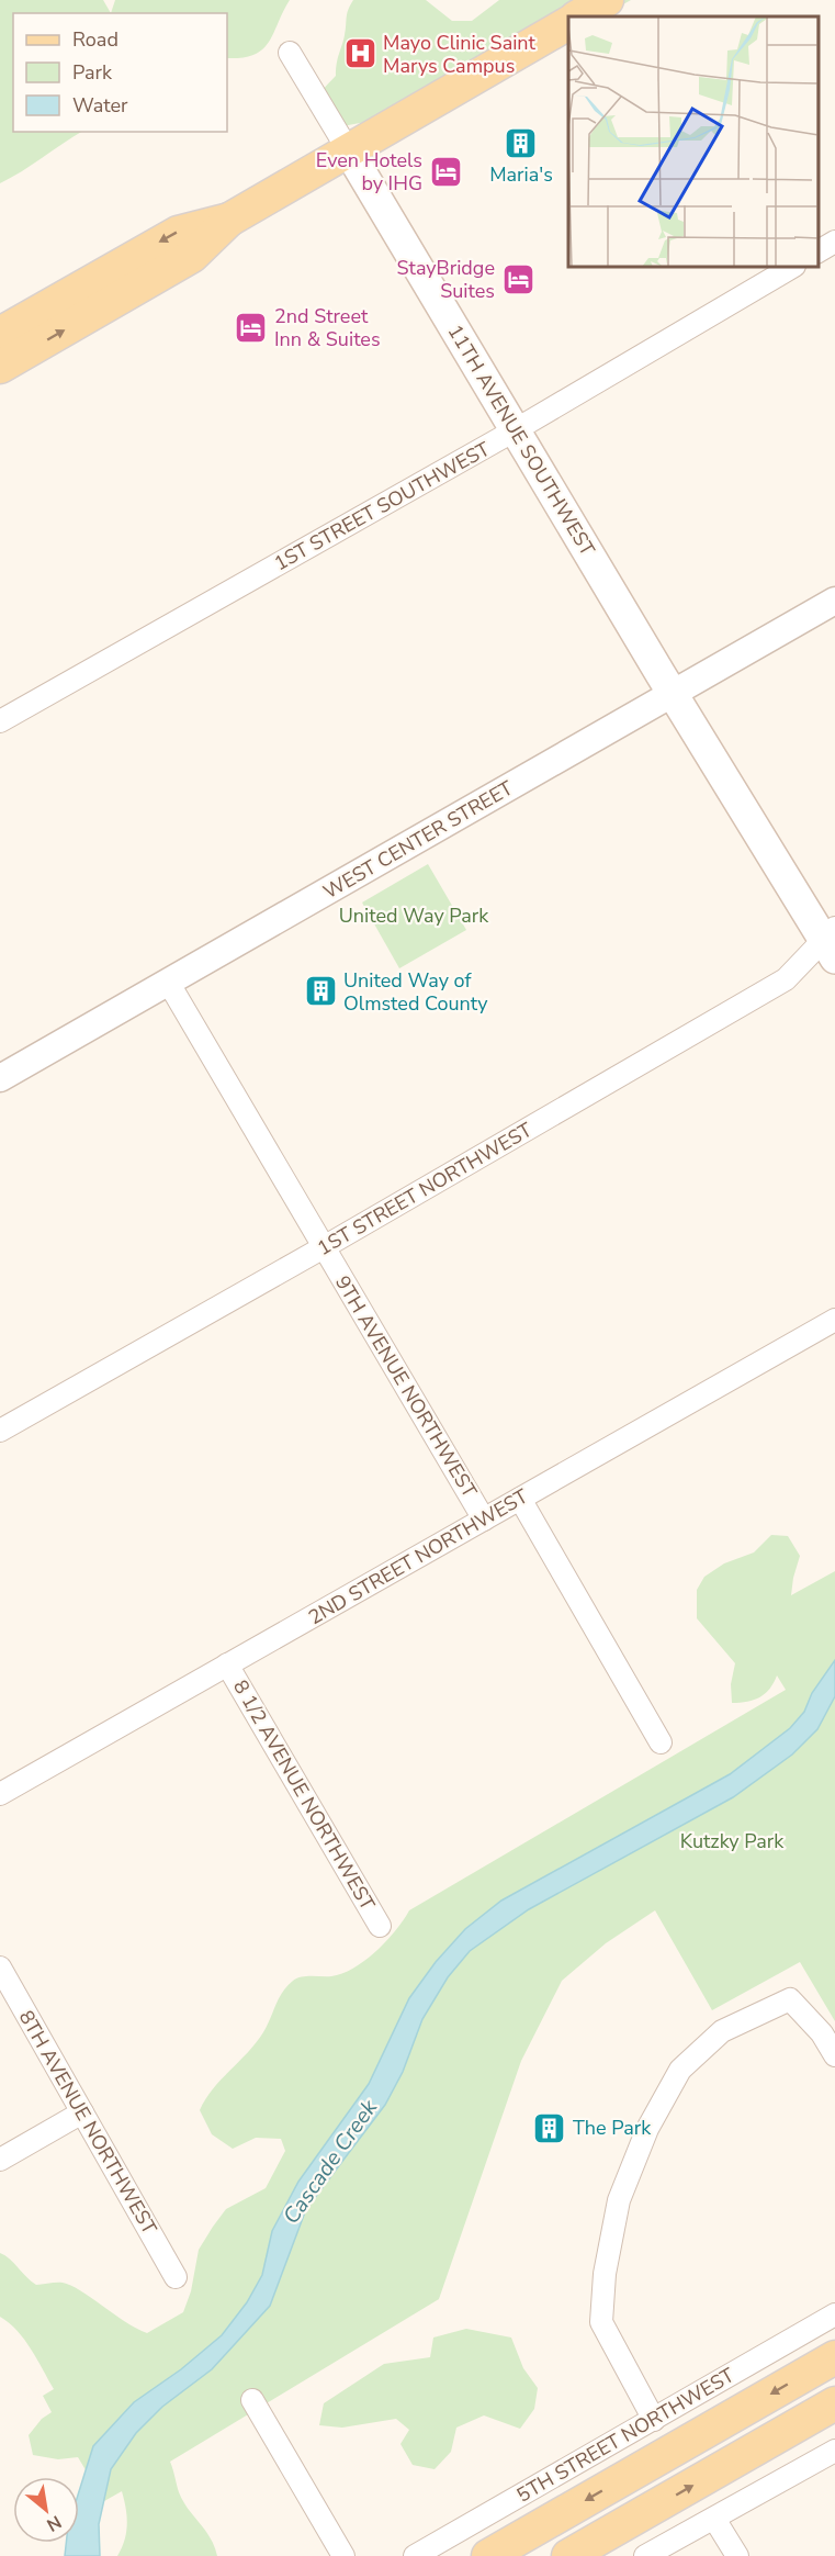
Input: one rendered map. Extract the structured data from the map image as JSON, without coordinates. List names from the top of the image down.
{
  "streets": {
    "main road": ["11TH AVENUE SOUTHWEST"],
    "street": [
      "1ST STREET SOUTHWEST",
      "WEST CENTER STREET",
      "1ST STREET NORTHWEST",
      "9TH AVENUE NORTHWEST",
      "2ND STREET NORTHWEST",
      "8 1/2 AVENUE NORTHWEST",
      "8TH AVENUE NORTHWEST",
      "5TH STREET NORTHWEST"
    ]
  },
  "crossings": [
    ["11TH AVENUE SOUTHWEST", "1ST STREET SOUTHWEST"],
    ["11TH AVENUE SOUTHWEST", "WEST CENTER STREET"],
    ["11TH AVENUE SOUTHWEST", "1ST STREET NORTHWEST"],
    ["WEST CENTER STREET", "9TH AVENUE NORTHWEST"],
    ["1ST STREET NORTHWEST", "9TH AVENUE NORTHWEST"],
    ["9TH AVENUE NORTHWEST", "2ND STREET NORTHWEST"],
    ["2ND STREET NORTHWEST", "8 1/2 AVENUE NORTHWEST"]
  ],
  "water": ["Cascade Creek"],
  "parks": ["United Way Park", "Kutzky Park"],
  "places": {
    "hospital": ["Mayo Clinic Saint Marys Campus"],
    "building": ["Maria's", "United Way of Olmsted County", "The Park"],
    "hotel": ["Even Hotels by IHG", "StayBridge Suites", "2nd Street Inn & Suites"]
  },
  "legend": ["Road", "Park", "Water"],
  "north": "bottom right"
}
